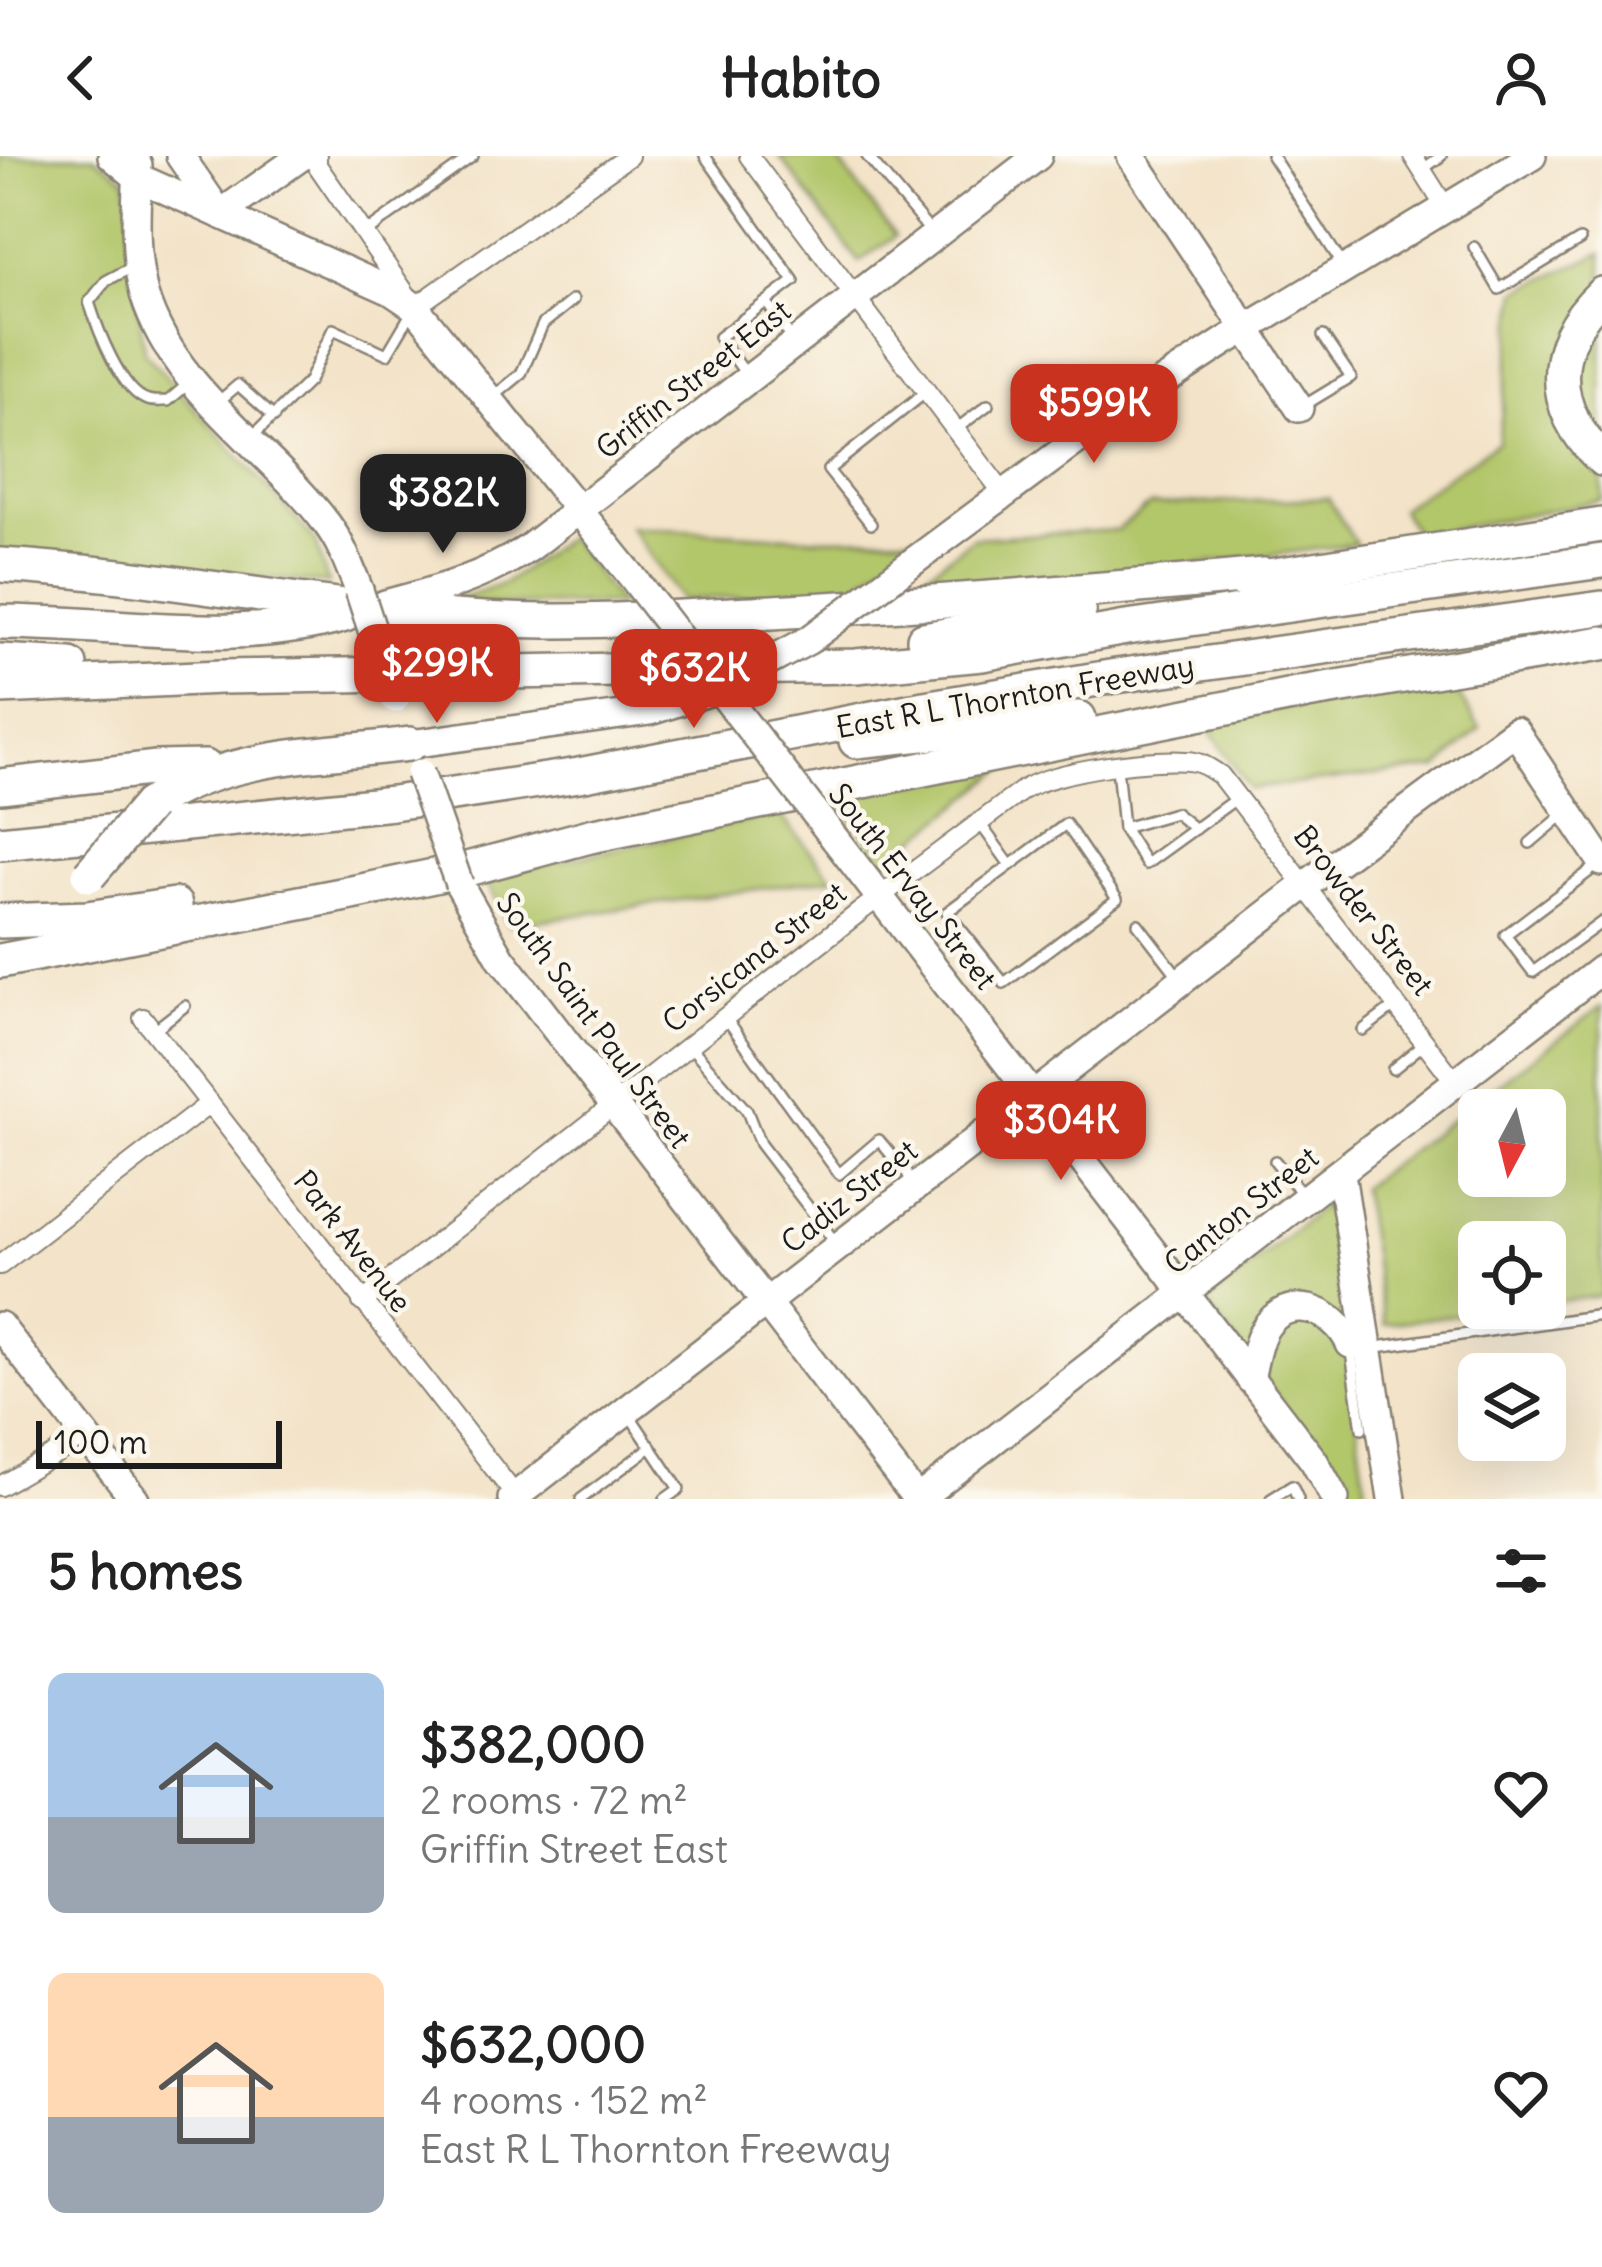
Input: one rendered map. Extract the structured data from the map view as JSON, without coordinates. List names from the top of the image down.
{
  "streets": {
    "highway": ["East R L Thornton Freeway"],
    "main road": [
      "Griffin Street East",
      "South Ervay Street",
      "South Saint Paul Street",
      "Cadiz Street",
      "Canton Street"
    ],
    "street": ["Browder Street", "Corsicana Street", "Park Avenue"]
  },
  "crossings": [
    ["Griffin Street East", "South Ervay Street"],
    ["Griffin Street East", "South Saint Paul Street"],
    ["South Ervay Street", "Corsicana Street"],
    ["South Ervay Street", "South Saint Paul Street"],
    ["South Ervay Street", "Cadiz Street"],
    ["South Ervay Street", "Canton Street"],
    ["Browder Street", "Corsicana Street"],
    ["Browder Street", "Cadiz Street"],
    ["Browder Street", "Canton Street"],
    ["Corsicana Street", "South Saint Paul Street"],
    ["Corsicana Street", "Park Avenue"],
    ["South Saint Paul Street", "Cadiz Street"],
    ["South Saint Paul Street", "Canton Street"],
    ["Cadiz Street", "Park Avenue"]
  ],
  "scale_bar": "100 m",
  "north": "bottom",
  "page": {
    "header": "Habito",
    "price": [
      "$599K",
      "$382K",
      "$299K",
      "$632K",
      "$304K"
    ],
    "scale": "100 m",
    "heading": "5 homes",
    "list": [
      {
        "name": "$382,000",
        "note": "2 rooms · 72 m² · Griffin Street East"
      },
      {
        "name": "$632,000",
        "note": "4 rooms · 152 m² · East R L Thornton Freeway"
      }
    ]
  }
}
